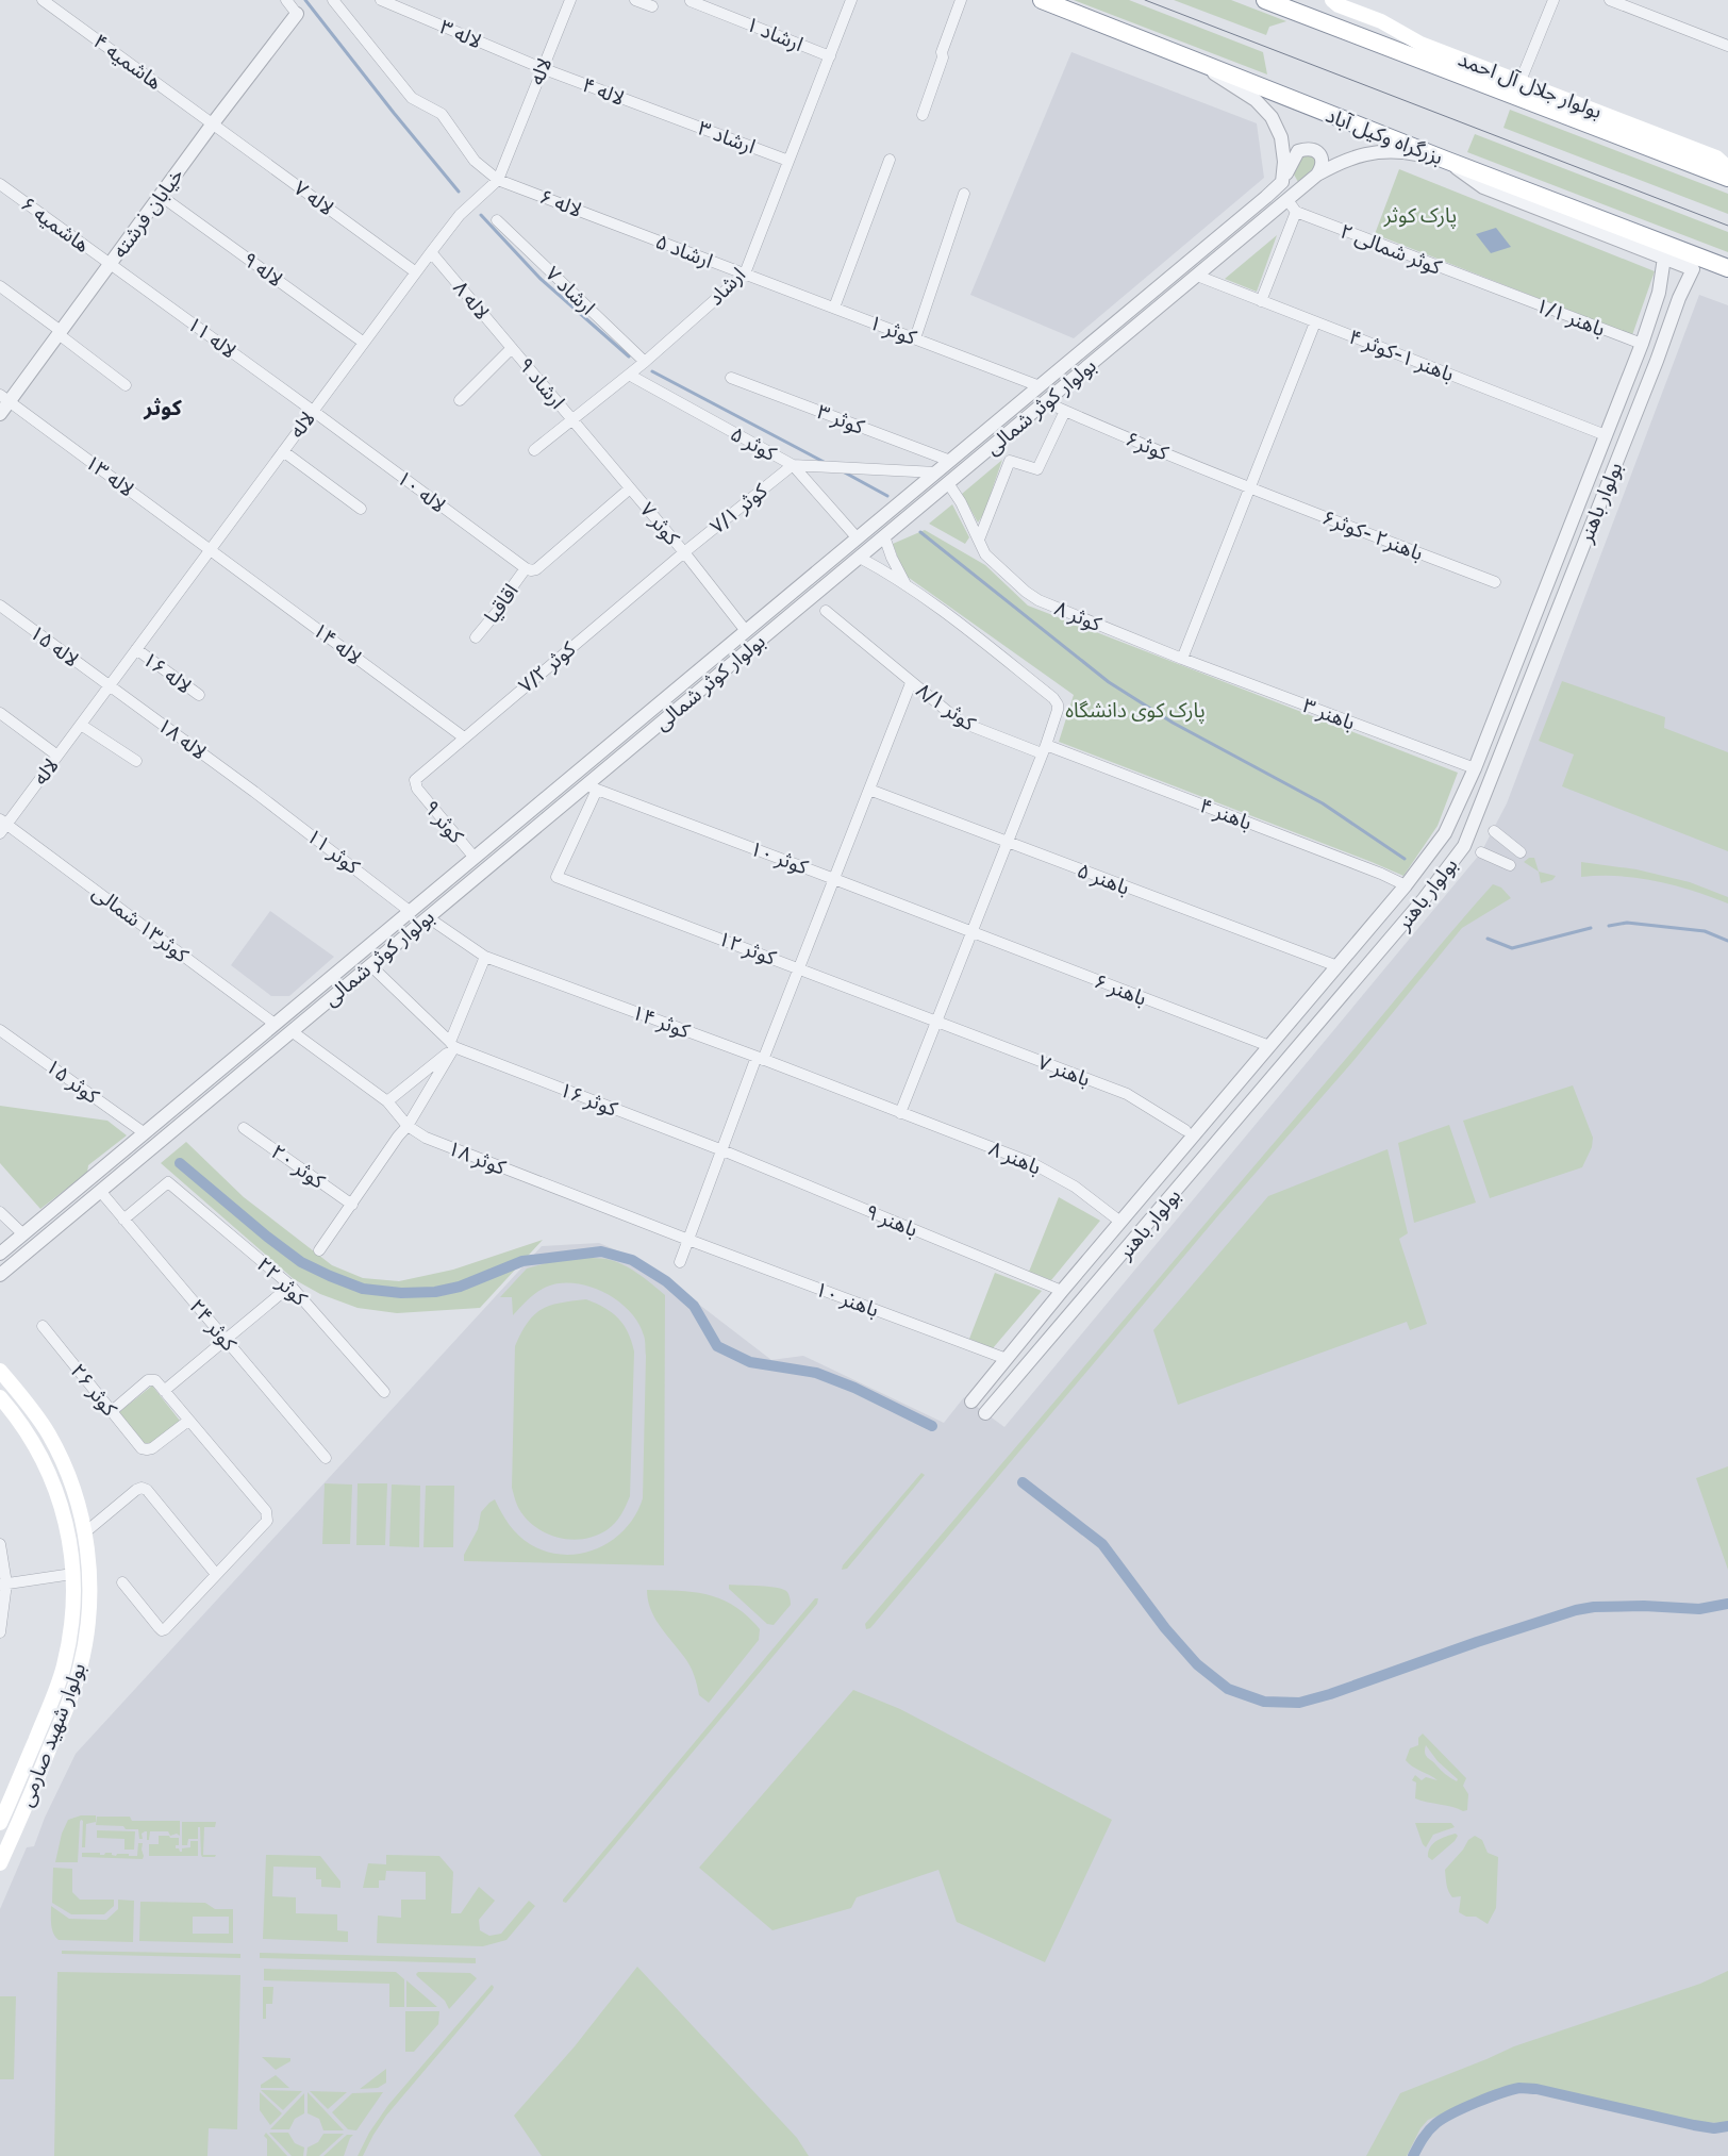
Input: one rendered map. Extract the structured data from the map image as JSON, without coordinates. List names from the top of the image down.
{
  "streets": {
    "highway": ["بزرگراه وکیل آباد"],
    "main road": ["بولوار جلال آل احمد", "بولوار شهید صارمی"],
    "street": [
      "لاله ۳",
      "ارشاد ۱",
      "هاشمیه ۴",
      "لاله",
      "لاله ۴",
      "ارشاد ۳",
      "لاله ۷",
      "لاله ۶",
      "خیابان فرشته",
      "هاشمیه ۶",
      "کوثر شمالی ۲",
      "ارشاد ۵",
      "لاله ۹",
      "ارشاد",
      "ارشاد ۷",
      "لاله ۸",
      "باهنر ۱/۱",
      "کوثر ۱",
      "لاله ۱۱",
      "باهنر ۱-کوثر ۴",
      "ارشاد ۹",
      "بولوار کوثر شمالی",
      "کوثر ۳",
      "کوثر ۵",
      "کوثر۶",
      "لاله ۱۳",
      "لاله ۱۰",
      "بولوار باهنر",
      "کوثر ۷/۱",
      "کوثر ۷",
      "باهنر۲ -کوثر۶",
      "اقاقیا",
      "کوثر ۸",
      "لاله ۱۴",
      "لاله ۱۵",
      "کوثر ۷/۲",
      "لاله ۱۶",
      "کوثر ۸/۱",
      "باهنر ۳",
      "لاله ۱۸",
      "باهنر ۴",
      "کوثر ۹",
      "کوثر ۱۱",
      "کوثر ۱۰",
      "باهنر ۵",
      "کوثر۱۳ شمالی",
      "کوثر ۱۲",
      "باهنر ۶",
      "کوثر ۱۴",
      "باهنر ۷",
      "کوثر ۱۵",
      "کوثر ۱۶",
      "کوثر ۱۸",
      "باهنر ۸",
      "کوثر ۲۰",
      "باهنر ۹",
      "کوثر ۲۲",
      "باهنر ۱۰",
      "کوثر ۲۴",
      "کوثر ۲۶"
    ]
  },
  "crossings": [
    ["لاله ۳", "لاله"],
    ["لاله ۳", "لاله ۴"],
    ["ارشاد ۱", "ارشاد"],
    ["هاشمیه ۴", "لاله ۷"],
    ["هاشمیه ۴", "خیابان فرشته"],
    ["لاله", "لاله ۴"],
    ["لاله", "لاله ۷"],
    ["لاله", "لاله ۶"],
    ["لاله", "لاله ۹"],
    ["لاله", "لاله ۸"],
    ["لاله", "لاله ۱۱"],
    ["لاله", "لاله ۱۳"],
    ["لاله", "لاله ۱۰"],
    ["لاله", "لاله ۱۴"],
    ["لاله", "لاله ۱۵"],
    ["لاله", "لاله ۱۶"],
    ["لاله", "لاله ۱۸"],
    ["لاله", "کوثر۱۳ شمالی"],
    ["لاله ۴", "ارشاد ۳"],
    ["بزرگراه وکیل آباد", "بولوار کوثر شمالی"],
    ["ارشاد ۳", "ارشاد"],
    ["لاله ۷", "خیابان فرشته"],
    ["لاله ۶", "ارشاد ۵"],
    ["خیابان فرشته", "هاشمیه ۶"],
    ["خیابان فرشته", "لاله ۹"],
    ["خیابان فرشته", "لاله ۱۱"],
    ["خیابان فرشته", "لاله ۱۳"],
    ["هاشمیه ۶", "لاله ۱۱"],
    ["کوثر شمالی ۲", "باهنر ۱/۱"],
    ["ارشاد ۵", "ارشاد"],
    ["ارشاد ۵", "کوثر ۱"],
    ["ارشاد", "ارشاد ۷"],
    ["ارشاد", "کوثر ۱"],
    ["ارشاد", "ارشاد ۹"],
    ["ارشاد", "کوثر ۵"],
    ["ارشاد", "کوثر ۷"],
    ["لاله ۸", "ارشاد ۹"],
    ["باهنر ۱/۱", "بولوار باهنر"],
    ["کوثر ۱", "بولوار کوثر شمالی"],
    ["لاله ۱۱", "لاله ۱۰"],
    ["باهنر ۱-کوثر ۴", "بولوار کوثر شمالی"],
    ["باهنر ۱-کوثر ۴", "بولوار باهنر"],
    ["ارشاد ۹", "کوثر ۷"],
    ["بولوار کوثر شمالی", "کوثر ۳"],
    ["بولوار کوثر شمالی", "کوثر ۵"],
    ["بولوار کوثر شمالی", "کوثر۶"],
    ["بولوار کوثر شمالی", "کوثر ۷"],
    ["بولوار کوثر شمالی", "کوثر ۹"],
    ["بولوار کوثر شمالی", "کوثر ۱۱"],
    ["بولوار کوثر شمالی", "کوثر ۱۰"],
    ["بولوار کوثر شمالی", "کوثر۱۳ شمالی"],
    ["بولوار کوثر شمالی", "کوثر ۱۲"],
    ["بولوار کوثر شمالی", "کوثر ۱۴"],
    ["بولوار کوثر شمالی", "کوثر ۱۵"],
    ["بولوار کوثر شمالی", "کوثر ۱۶"],
    ["بولوار کوثر شمالی", "کوثر ۱۸"],
    ["بولوار کوثر شمالی", "کوثر ۲۴"],
    ["کوثر ۵", "کوثر ۷/۱"],
    ["کوثر۶", "باهنر۲ -کوثر۶"],
    ["لاله ۱۳", "لاله ۱۴"],
    ["لاله ۱۰", "اقاقیا"],
    ["بولوار باهنر", "باهنر ۳"],
    ["بولوار باهنر", "باهنر ۴"],
    ["بولوار باهنر", "باهنر ۵"],
    ["بولوار باهنر", "باهنر ۶"],
    ["بولوار باهنر", "باهنر ۸"],
    ["بولوار باهنر", "باهنر ۹"],
    ["بولوار باهنر", "باهنر ۱۰"],
    ["کوثر ۷/۱", "کوثر ۷"],
    ["کوثر ۷/۱", "کوثر ۷/۲"],
    ["کوثر ۷", "کوثر ۷/۲"],
    ["کوثر ۸", "باهنر ۳"],
    ["لاله ۱۴", "کوثر ۷/۲"],
    ["لاله ۱۵", "لاله ۱۸"],
    ["کوثر ۷/۲", "کوثر ۹"],
    ["کوثر ۸/۱", "باهنر ۴"],
    ["لاله ۱۸", "کوثر ۱۱"],
    ["کوثر ۱۰", "کوثر ۱۲"],
    ["کوثر ۱۰", "باهنر ۶"],
    ["کوثر ۱۲", "باهنر ۷"],
    ["کوثر ۱۴", "باهنر ۸"],
    ["کوثر ۱۶", "باهنر ۹"],
    ["کوثر ۱۸", "باهنر ۱۰"],
    ["کوثر ۲۲", "کوثر ۲۴"]
  ],
  "districts": ["کوثر"],
  "parks": ["پارک کوثر", "پارک کوی دانشگاه"]
}
